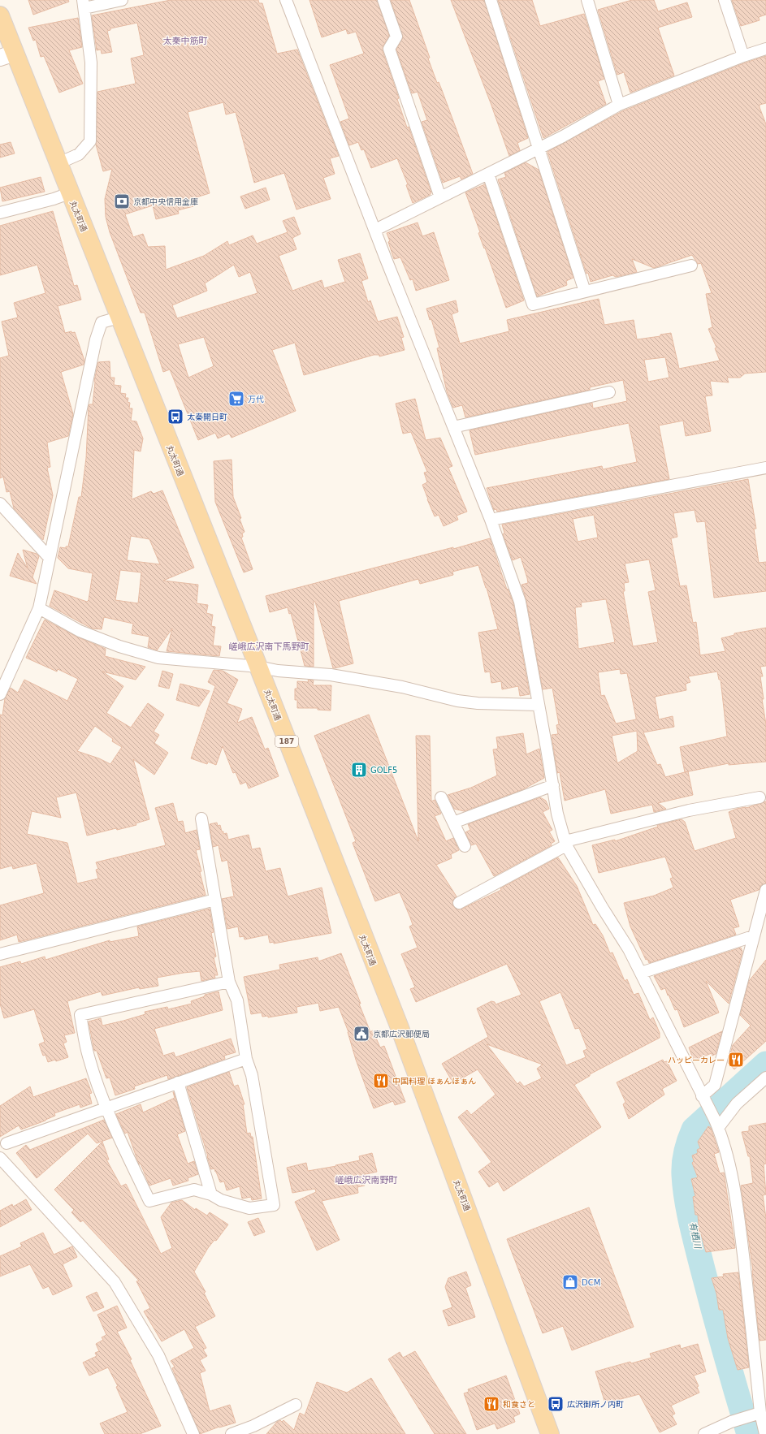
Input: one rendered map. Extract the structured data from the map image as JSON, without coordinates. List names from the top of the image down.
{
  "streets": {
    "main road": ["丸太町通", "187"]
  },
  "districts": ["太秦中筋町", "嵯峨広沢南下馬野町", "嵯峨広沢南野町"],
  "water": ["有栖川"],
  "places": {
    "bank": ["京都中央信用金庫"],
    "supermarket": ["万代"],
    "bus stop": ["太秦開日町", "広沢御所ノ内町"],
    "building": ["GOLF5"],
    "public building": ["京都広沢郵便局"],
    "restaurant": ["ハッピーカレー", "中国料理 ほぁんほぁん", "和食さと"],
    "shop": ["DCM"]
  }
}
